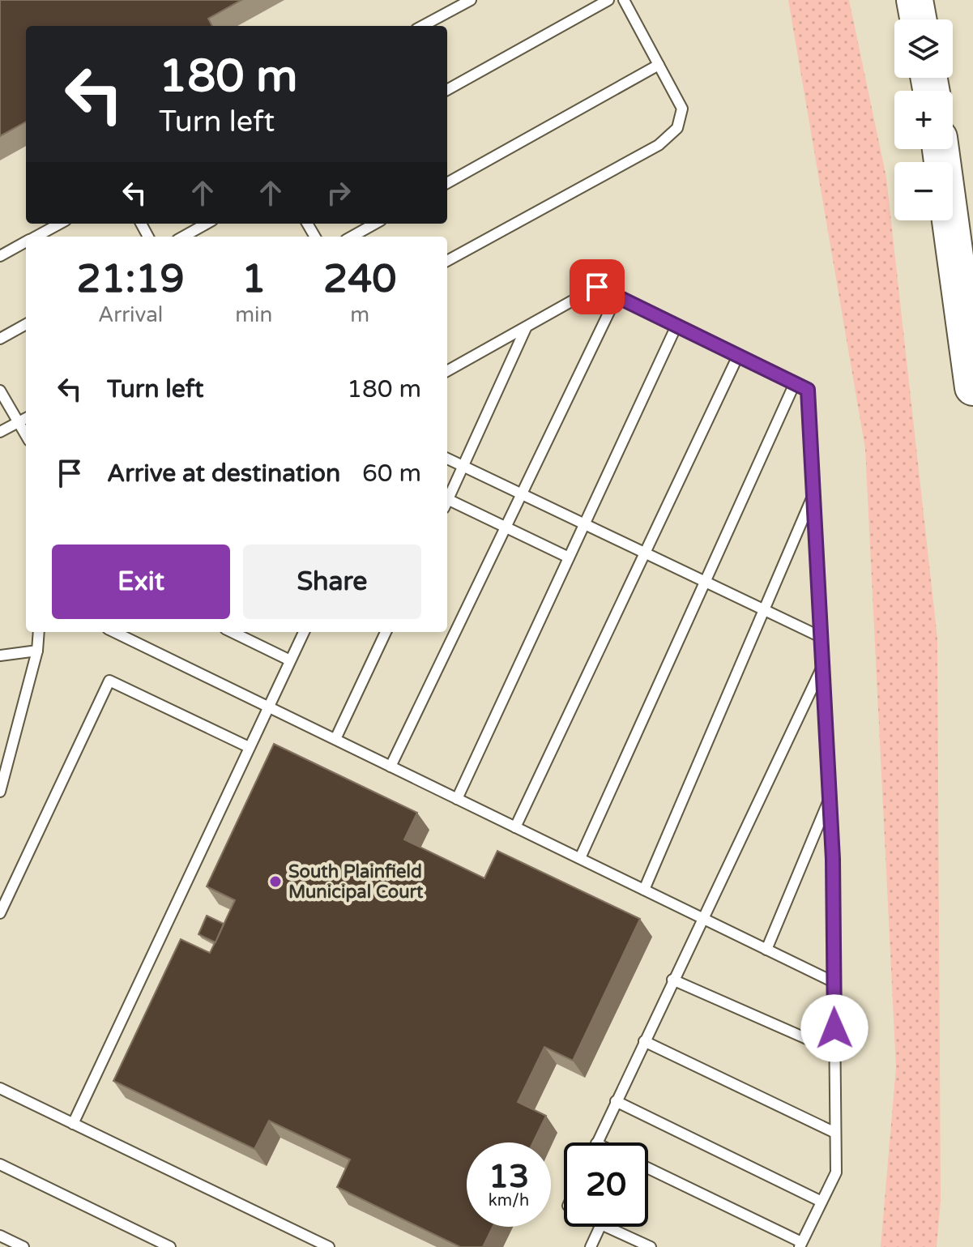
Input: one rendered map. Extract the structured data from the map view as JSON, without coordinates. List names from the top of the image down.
{
  "places": ["South Plainfield Municipal Court"],
  "page": {
    "map_buttons": ["+", "−"],
    "turn": ["180 m", "Turn left"],
    "eta": [
      "21:19",
      "Arrival",
      "1",
      "min",
      "240",
      "m"
    ],
    "list": [
      {
        "name": "Turn left",
        "value": "180 m"
      },
      {
        "name": "Arrive at destination",
        "value": "60 m"
      }
    ],
    "buttons": ["Exit", "Share"],
    "speed": "13 km/h",
    "limit": "20"
  }
}
